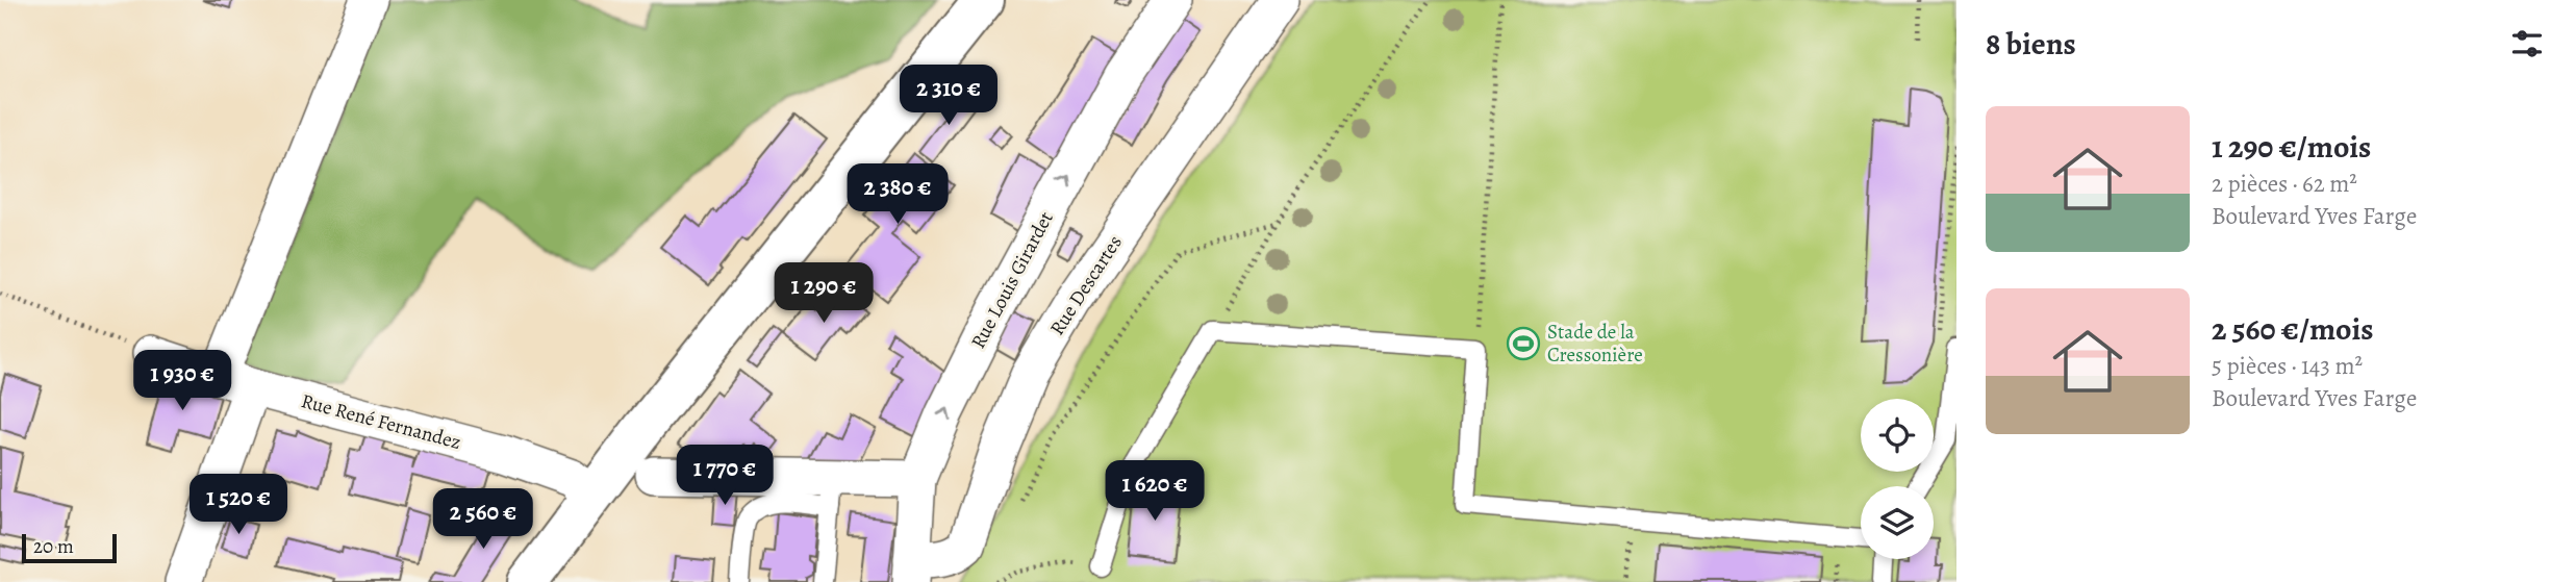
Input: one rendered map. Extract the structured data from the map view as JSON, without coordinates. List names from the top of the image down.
{
  "streets": {
    "street": ["Rue Louis Girardet", "Rue Descartes", "Rue René Fernandez"]
  },
  "crossings": [
    ["Rue Louis Girardet", "Rue Descartes"]
  ],
  "one_way": ["Rue Louis Girardet"],
  "places": {
    "sports": ["Stade de la Cressonière"]
  },
  "scale_bar": "20 m",
  "page": {
    "heading": "8 biens",
    "price": [
      "2 310 €",
      "2 380 €",
      "1 290 €",
      "1 930 €",
      "1 770 €",
      "1 620 €",
      "1 520 €",
      "2 560 €"
    ],
    "list": [
      {
        "name": "1 290 €/mois",
        "note": "2 pièces · 62 m² · Boulevard Yves Farge"
      },
      {
        "name": "2 560 €/mois",
        "note": "5 pièces · 143 m² · Boulevard Yves Farge"
      }
    ],
    "scale": "20 m"
  }
}
